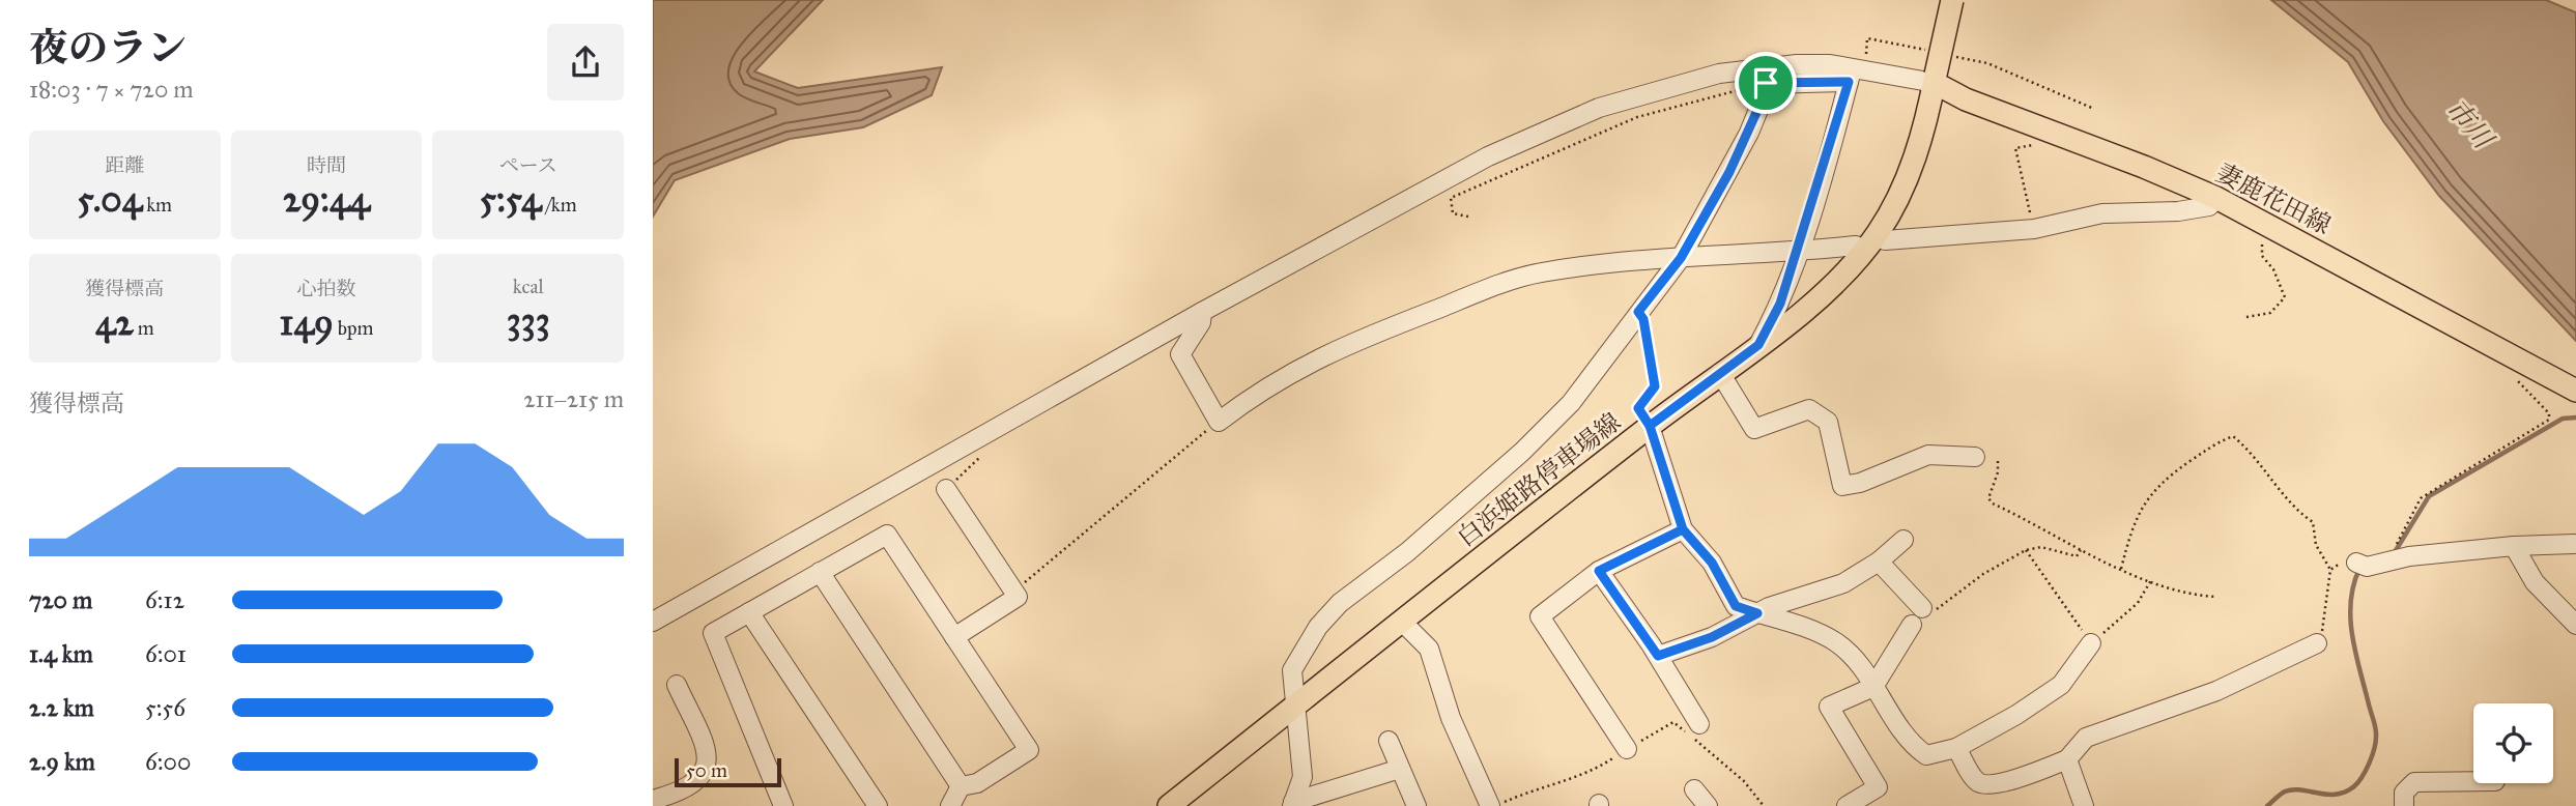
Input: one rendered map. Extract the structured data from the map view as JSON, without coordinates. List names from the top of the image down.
{
  "streets": {
    "main road": ["妻鹿花田線", "白浜姫路停車場線"]
  },
  "crossings": [
    ["妻鹿花田線", "白浜姫路停車場線"]
  ],
  "water": ["市川"],
  "scale_bar": "50 m",
  "page": {
    "heading": ["夜のラン", "18:03 · 7 × 720 m"],
    "stats": [
      ["距離", "5.04 km"],
      ["時間", "29:44"],
      ["ペース", "5:54 /km"],
      ["獲得標高", "42 m"],
      ["心拍数", "149 bpm"],
      ["kcal", "333"]
    ],
    "chart": ["獲得標高", "211–215 m"],
    "list": [
      {
        "name": "720 m",
        "note": "6:12"
      },
      {
        "name": "1.4 km",
        "note": "6:01"
      },
      {
        "name": "2.2 km",
        "note": "5:56"
      },
      {
        "name": "2.9 km",
        "note": "6:00"
      }
    ],
    "scale": "50 m"
  }
}
